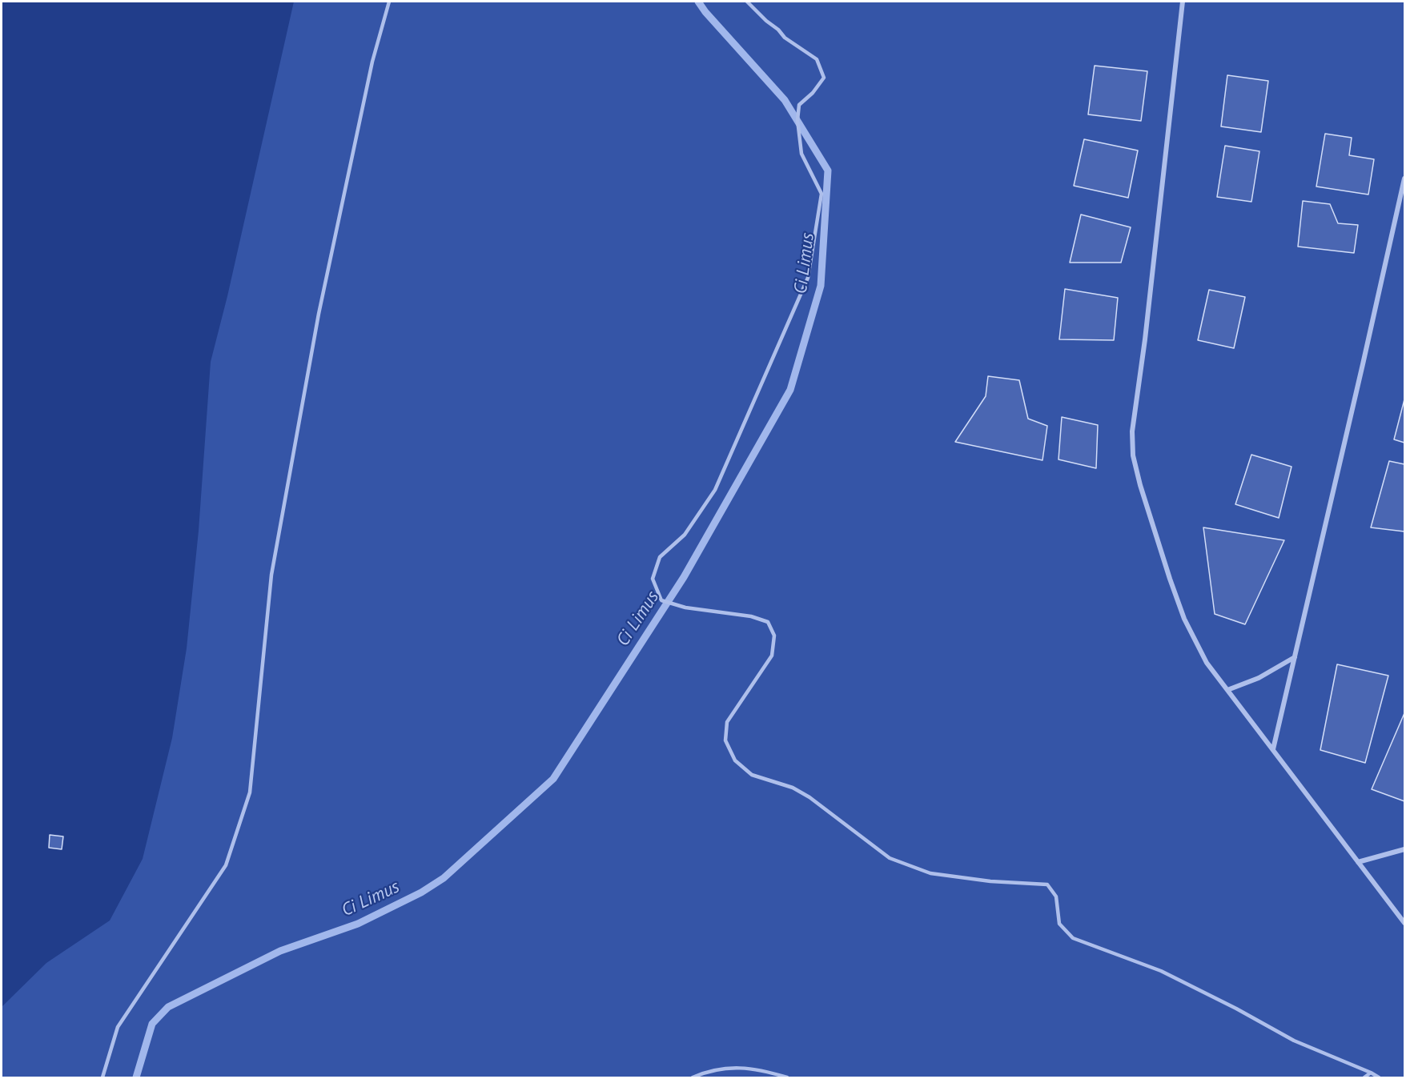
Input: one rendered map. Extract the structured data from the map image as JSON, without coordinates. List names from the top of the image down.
{
  "water": ["Ci Limus"]
}
